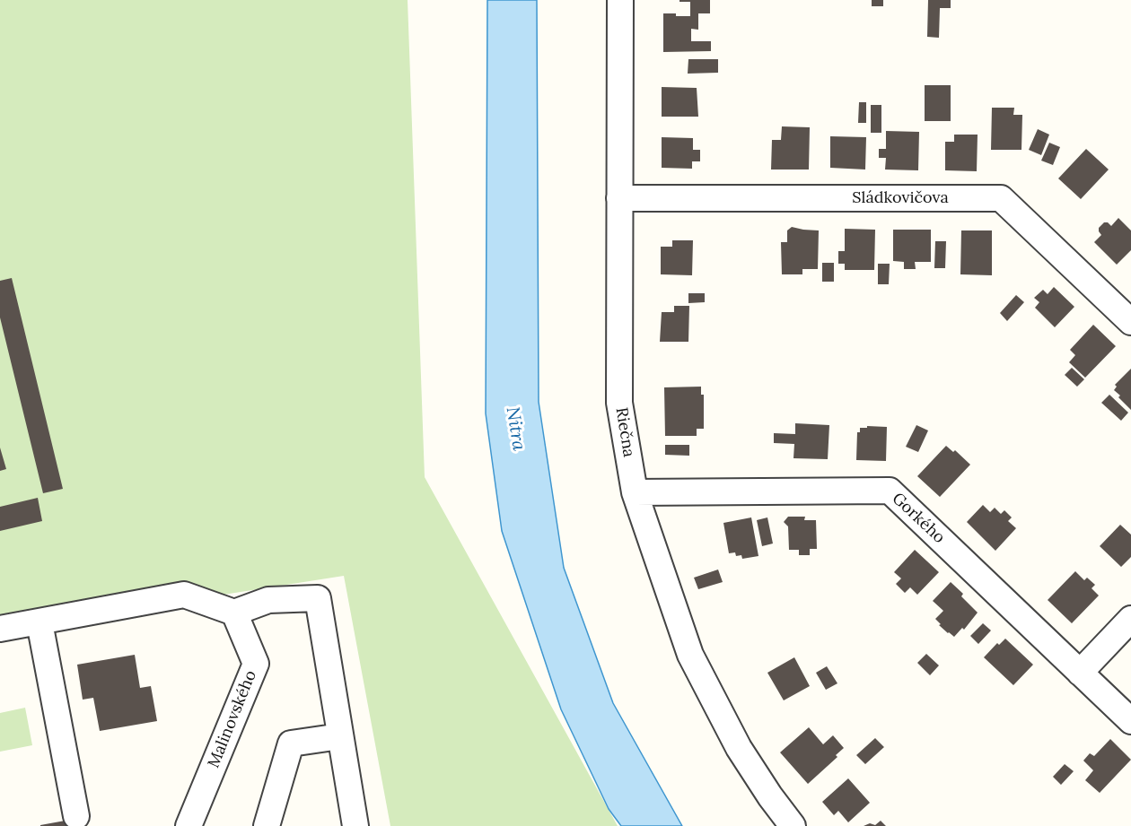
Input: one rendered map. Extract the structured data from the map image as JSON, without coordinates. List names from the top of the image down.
{
  "streets": {
    "street": [
      "Sládkovičova",
      "Riečna",
      "Gorkého",
      "Malinovského"
    ]
  },
  "crossings": [
    ["Sládkovičova", "Riečna"],
    ["Riečna", "Gorkého"]
  ],
  "water": ["Nitra"]
}
